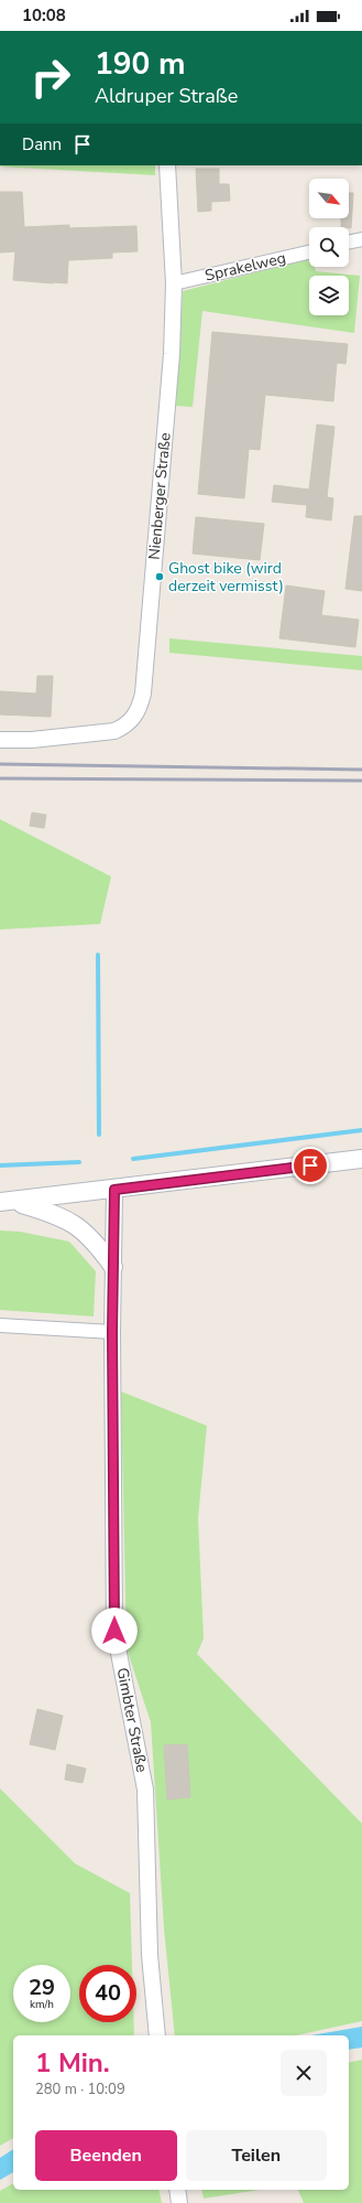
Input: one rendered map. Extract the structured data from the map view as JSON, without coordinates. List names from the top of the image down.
{
  "streets": {
    "street": ["Sprakelweg", "Nienberger Straße", "Gimbter Straße"]
  },
  "crossings": [
    ["Sprakelweg", "Nienberger Straße"]
  ],
  "places": ["Ghost bike (wird derzeit vermisst)"],
  "north": "bottom right",
  "page": {
    "status": "10:08",
    "turn": ["190 m", "Aldruper Straße"],
    "then": "Dann",
    "speed": "29 km/h",
    "limit": "40",
    "heading": ["1 Min.", "280 m · 10:09"],
    "buttons": ["Beenden", "Teilen"]
  }
}
